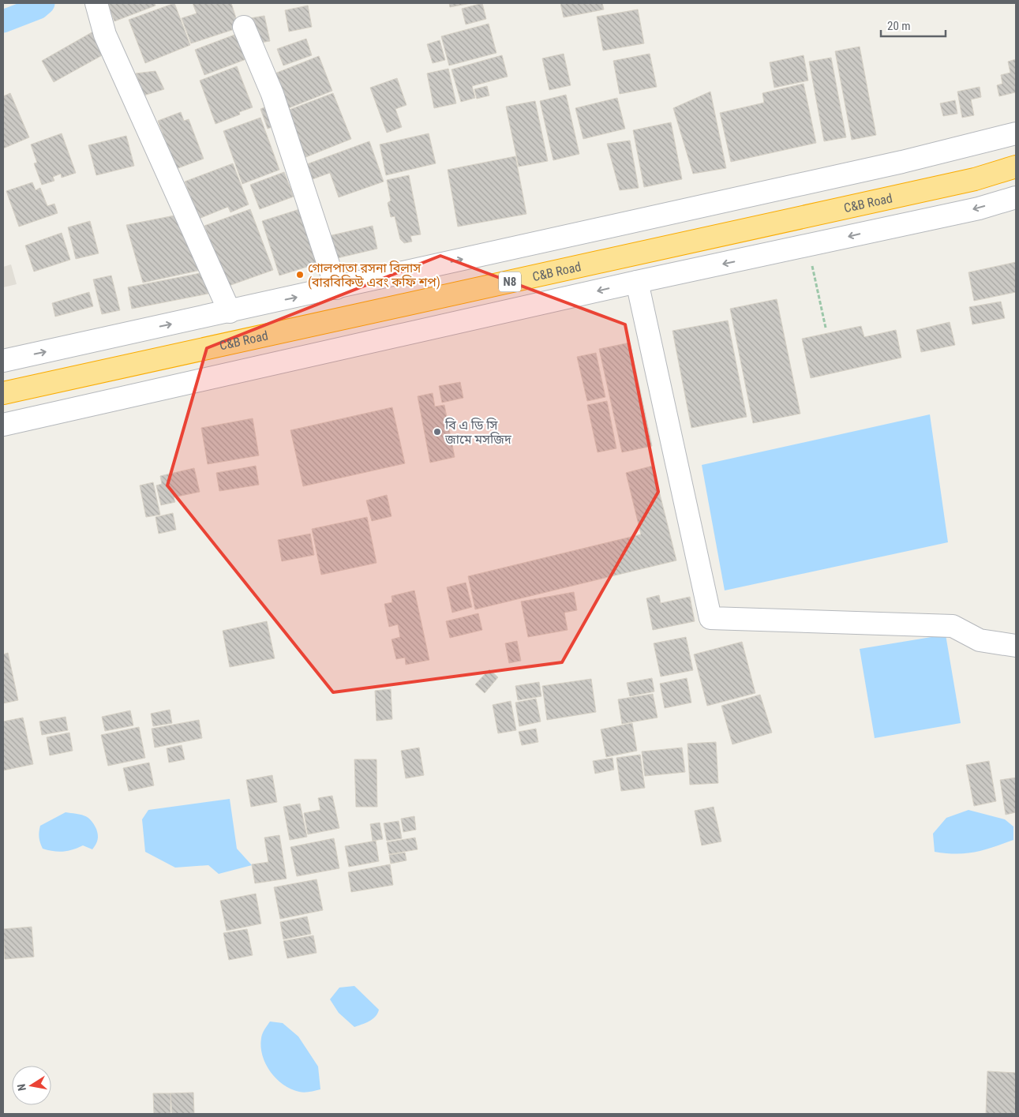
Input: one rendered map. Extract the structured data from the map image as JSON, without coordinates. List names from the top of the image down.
{
  "streets": {
    "highway": ["C&B Road", "N8"]
  },
  "places": ["গোলপাতা রসনা বিলাস (বারবিকিউ এবং কফি শপ)", "বি এ ডি সি জামে মসজিদ"],
  "scale_bar": "20 m",
  "north": "left"
}
